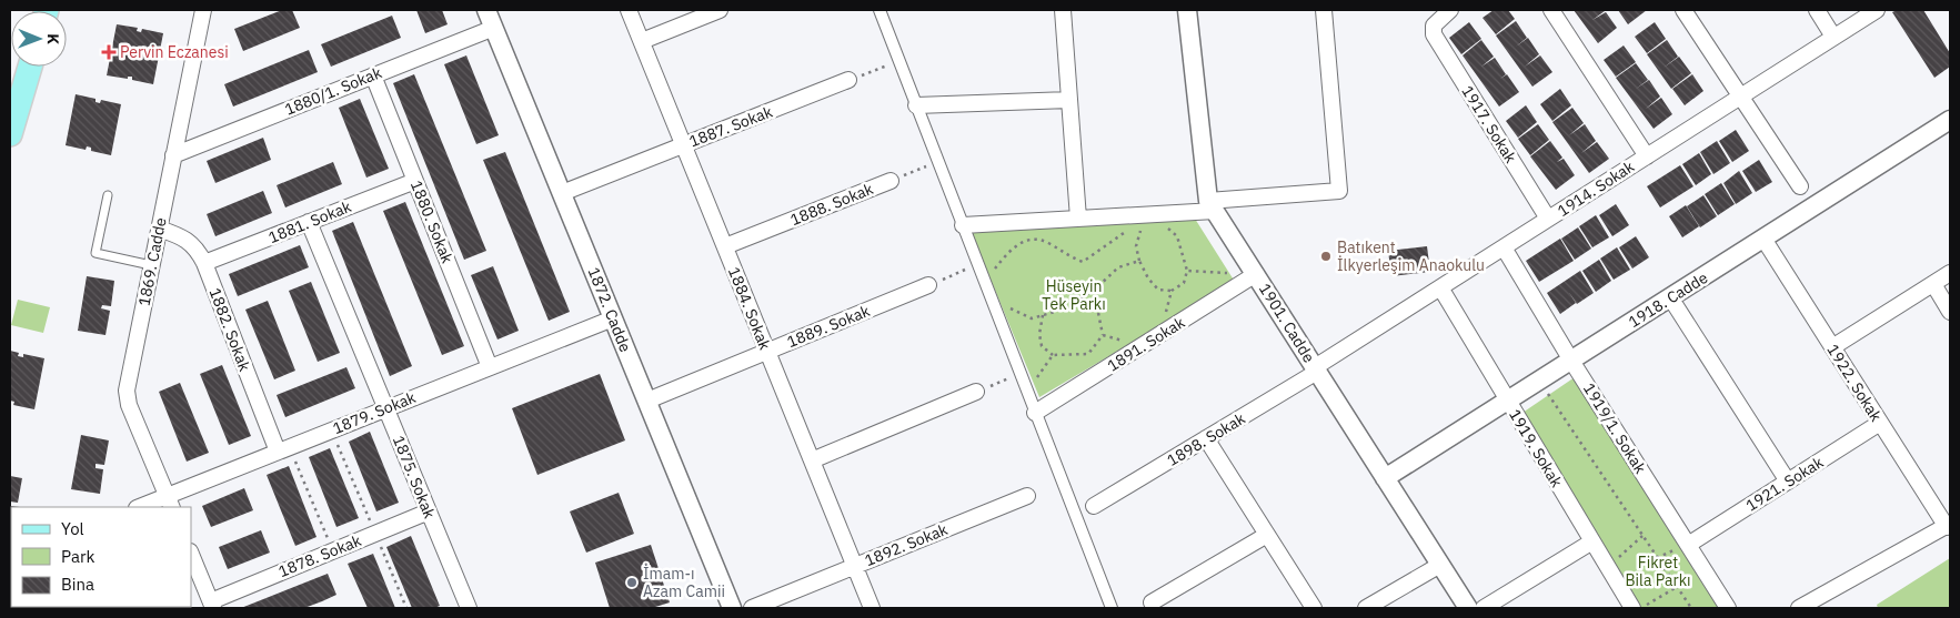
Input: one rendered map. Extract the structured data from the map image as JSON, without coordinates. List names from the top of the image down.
{
  "streets": {
    "street": [
      "1880/1. Sokak",
      "1917. Sokak",
      "1887. Sokak",
      "1914. Sokak",
      "1888. Sokak",
      "1881. Sokak",
      "1880. Sokak",
      "1869. Cadde",
      "1918. Cadde",
      "1884. Sokak",
      "1872. Cadde",
      "1901. Cadde",
      "1889. Sokak",
      "1882. Sokak",
      "1891. Sokak",
      "1922. Sokak",
      "1879. Sokak",
      "1919/1. Sokak",
      "1898. Sokak",
      "1919. Sokak",
      "1875. Sokak",
      "1921. Sokak",
      "1892. Sokak",
      "1878. Sokak"
    ]
  },
  "crossings": [
    ["1880/1. Sokak", "1880. Sokak"],
    ["1880/1. Sokak", "1869. Cadde"],
    ["1880/1. Sokak", "1872. Cadde"],
    ["1917. Sokak", "1914. Sokak"],
    ["1887. Sokak", "1884. Sokak"],
    ["1887. Sokak", "1872. Cadde"],
    ["1914. Sokak", "1901. Cadde"],
    ["1914. Sokak", "1919/1. Sokak"],
    ["1914. Sokak", "1898. Sokak"],
    ["1914. Sokak", "1919. Sokak"],
    ["1888. Sokak", "1884. Sokak"],
    ["1881. Sokak", "1880. Sokak"],
    ["1881. Sokak", "1882. Sokak"],
    ["1881. Sokak", "1875. Sokak"],
    ["1880. Sokak", "1879. Sokak"],
    ["1869. Cadde", "1882. Sokak"],
    ["1869. Cadde", "1879. Sokak"],
    ["1918. Cadde", "1901. Cadde"],
    ["1918. Cadde", "1922. Sokak"],
    ["1918. Cadde", "1919/1. Sokak"],
    ["1918. Cadde", "1919. Sokak"],
    ["1884. Sokak", "1889. Sokak"],
    ["1884. Sokak", "1892. Sokak"],
    ["1872. Cadde", "1889. Sokak"],
    ["1872. Cadde", "1879. Sokak"],
    ["1901. Cadde", "1891. Sokak"],
    ["1901. Cadde", "1898. Sokak"],
    ["1882. Sokak", "1879. Sokak"],
    ["1922. Sokak", "1921. Sokak"],
    ["1879. Sokak", "1875. Sokak"],
    ["1919/1. Sokak", "1921. Sokak"],
    ["1875. Sokak", "1878. Sokak"]
  ],
  "parks": ["Hüseyin Tek Parkı", "Fikret Bila Parkı"],
  "places": {
    "health": ["Pervin Eczanesi"],
    "other": ["Batıkent İlkyerleşim Anaokulu", "İmam-ı Azam Camii"]
  },
  "legend": ["Yol", "Park", "Bina"],
  "north": "right"
}
